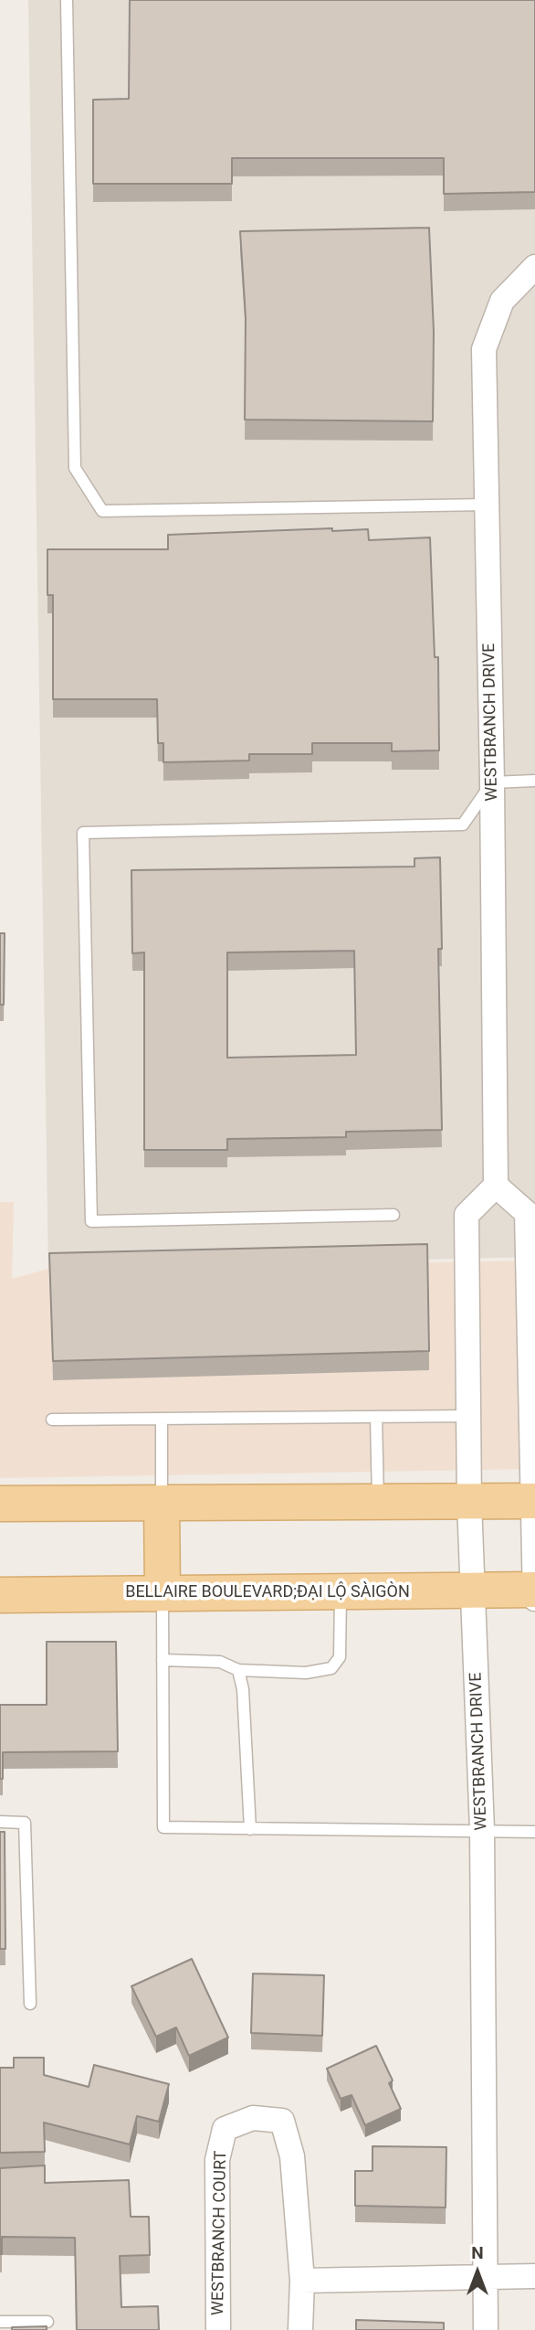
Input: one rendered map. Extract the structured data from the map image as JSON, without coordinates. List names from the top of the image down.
{
  "streets": {
    "main road": ["BELLAIRE BOULEVARD;ĐẠI LỘ SÀIGÒN"],
    "street": ["WESTBRANCH DRIVE", "WESTBRANCH COURT"]
  },
  "crossings": [
    ["WESTBRANCH DRIVE", "BELLAIRE BOULEVARD;ĐẠI LỘ SÀIGÒN"]
  ],
  "north": "top"
}
